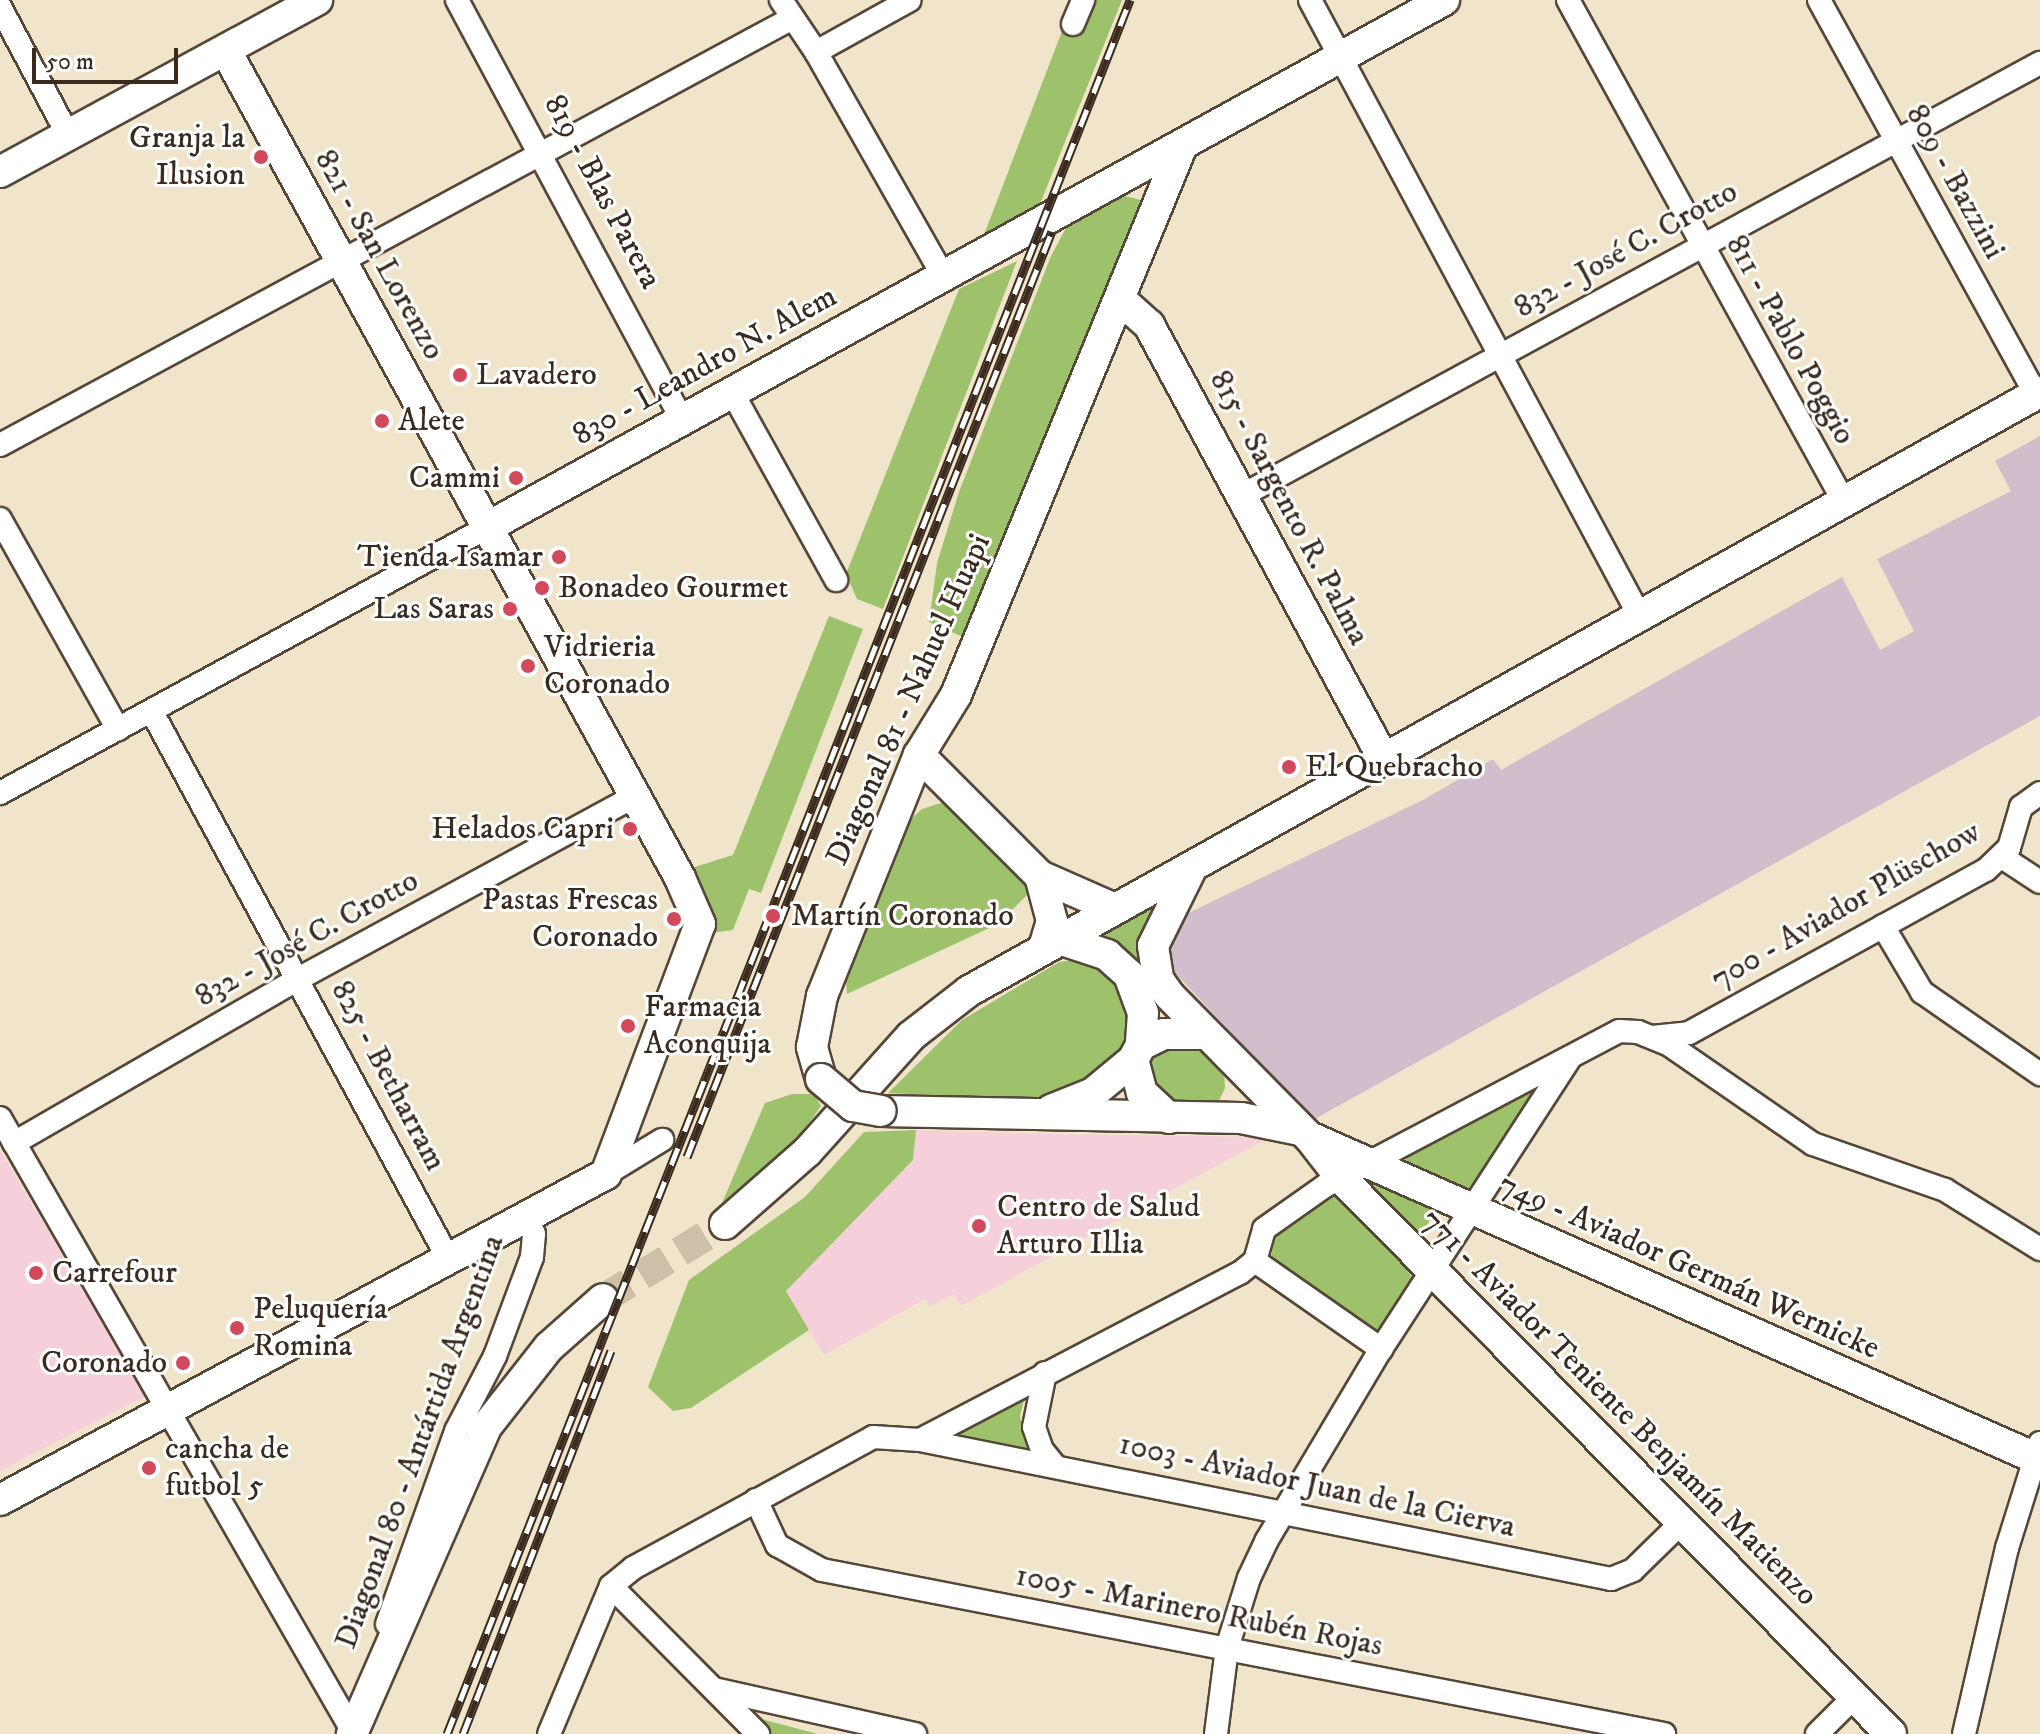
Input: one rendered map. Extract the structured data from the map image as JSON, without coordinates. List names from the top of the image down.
{
  "streets": {
    "street": [
      "809 - Bazzini",
      "819 - Blas Parera",
      "832 - José C. Crotto",
      "821 - San Lorenzo",
      "811 - Pablo Poggio",
      "830 - Leandro N. Alem",
      "815 - Sargento R. Palma",
      "Diagonal 81 - Nahuel Huapi",
      "700 - Aviador Plüschow",
      "825 - Betharram",
      "749 - Aviador Germán Wernicke",
      "771 - Aviador Teniente Benjamín Matienzo",
      "Diagonal 80 - Antártida Argentina",
      "1003 - Aviador Juan de la Cierva",
      "1005 - Marinero Rubén Rojas"
    ]
  },
  "crossings": [
    ["809 - Bazzini", "832 - José C. Crotto"],
    ["819 - Blas Parera", "830 - Leandro N. Alem"],
    ["832 - José C. Crotto", "821 - San Lorenzo"],
    ["832 - José C. Crotto", "811 - Pablo Poggio"],
    ["832 - José C. Crotto", "815 - Sargento R. Palma"],
    ["832 - José C. Crotto", "825 - Betharram"],
    ["821 - San Lorenzo", "830 - Leandro N. Alem"],
    ["830 - Leandro N. Alem", "Diagonal 81 - Nahuel Huapi"],
    ["830 - Leandro N. Alem", "825 - Betharram"],
    ["815 - Sargento R. Palma", "Diagonal 81 - Nahuel Huapi"],
    ["Diagonal 81 - Nahuel Huapi", "771 - Aviador Teniente Benjamín Matienzo"],
    ["749 - Aviador Germán Wernicke", "771 - Aviador Teniente Benjamín Matienzo"],
    ["771 - Aviador Teniente Benjamín Matienzo", "1003 - Aviador Juan de la Cierva"],
    ["1003 - Aviador Juan de la Cierva", "1005 - Marinero Rubén Rojas"]
  ],
  "places": [
    "Granja la Ilusion",
    "Lavadero",
    "Alete",
    "Cammi",
    "Tienda Isamar",
    "Bonadeo Gourmet",
    "Las Saras",
    "Vidrieria Coronado",
    "El Quebracho",
    "Helados Capri",
    "Martín Coronado",
    "Pastas Frescas Coronado",
    "Farmacia Aconquija",
    "Centro de Salud Arturo Illia",
    "Carrefour",
    "Peluquería Romina",
    "Coronado",
    "cancha de futbol 5"
  ],
  "scale_bar": "50 m"
}
